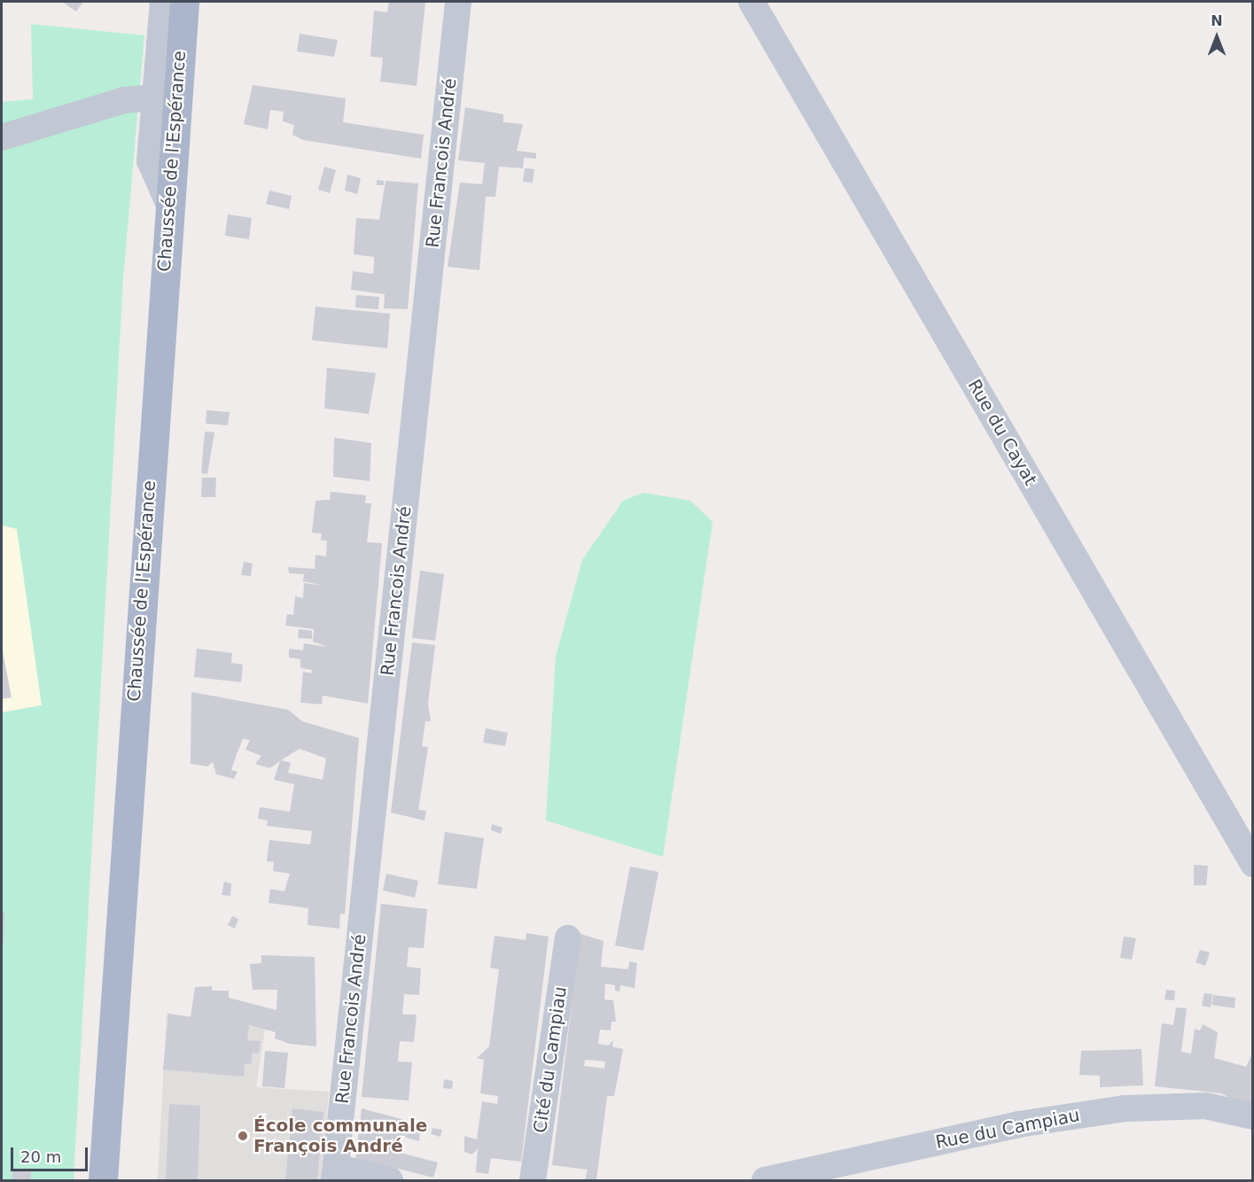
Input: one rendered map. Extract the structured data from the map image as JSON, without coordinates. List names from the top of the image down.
{
  "streets": {
    "main road": ["Chaussée de l'Espérance"],
    "street": [
      "Rue Francois André",
      "Rue du Cayat",
      "Cité du Campiau",
      "Rue du Campiau"
    ]
  },
  "places": ["École communale François André"],
  "scale_bar": "20 m",
  "north": "top"
}
